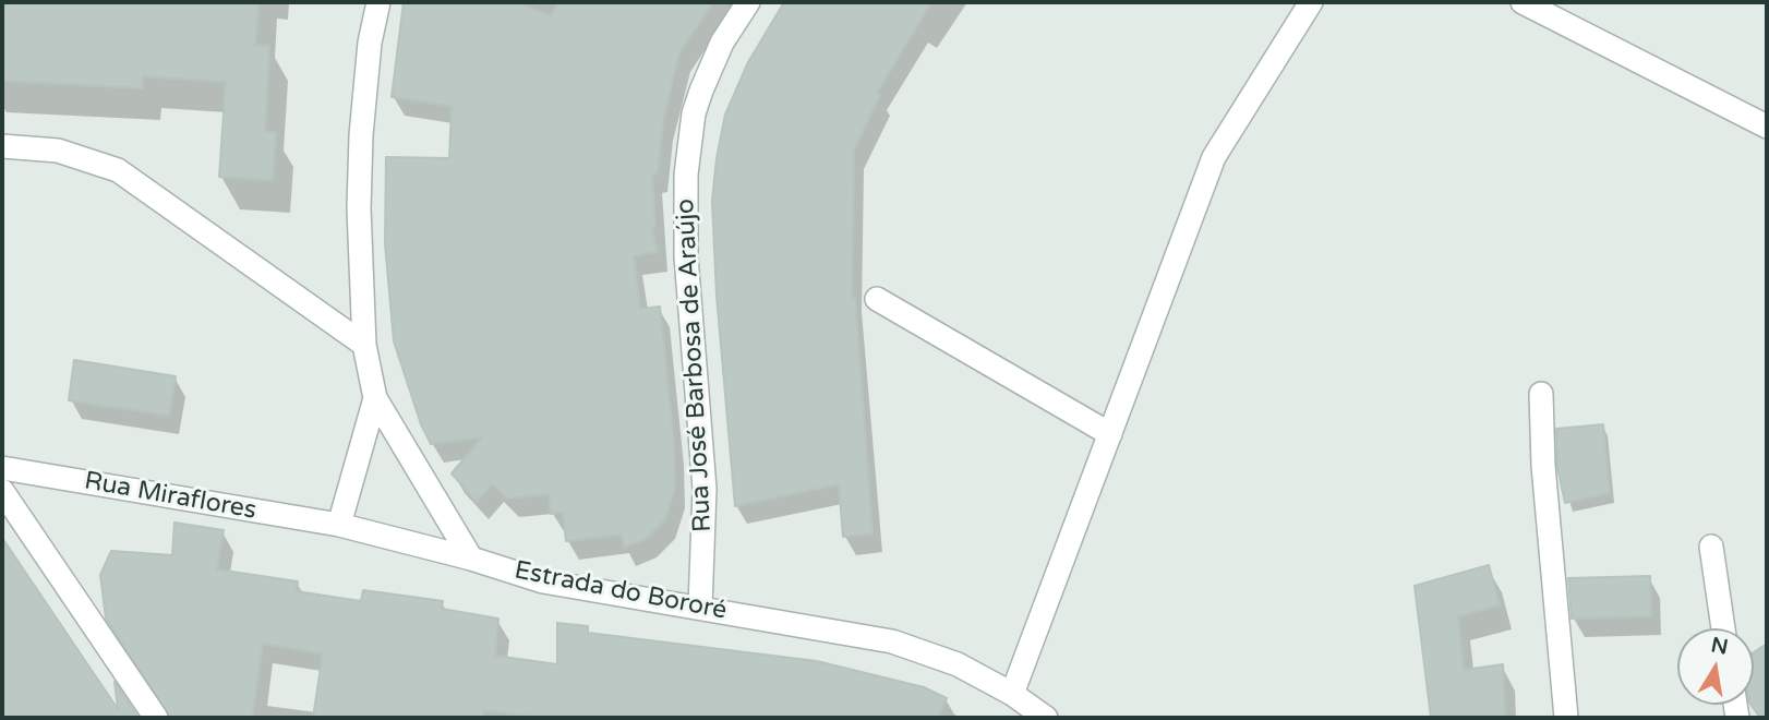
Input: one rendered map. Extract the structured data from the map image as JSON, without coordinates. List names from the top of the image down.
{
  "streets": {
    "street": ["Rua José Barbosa de Araújo", "Rua Miraflores", "Estrada do Bororé"]
  },
  "crossings": [
    ["Rua José Barbosa de Araújo", "Estrada do Bororé"],
    ["Rua Miraflores", "Estrada do Bororé"]
  ],
  "north": "top"
}
